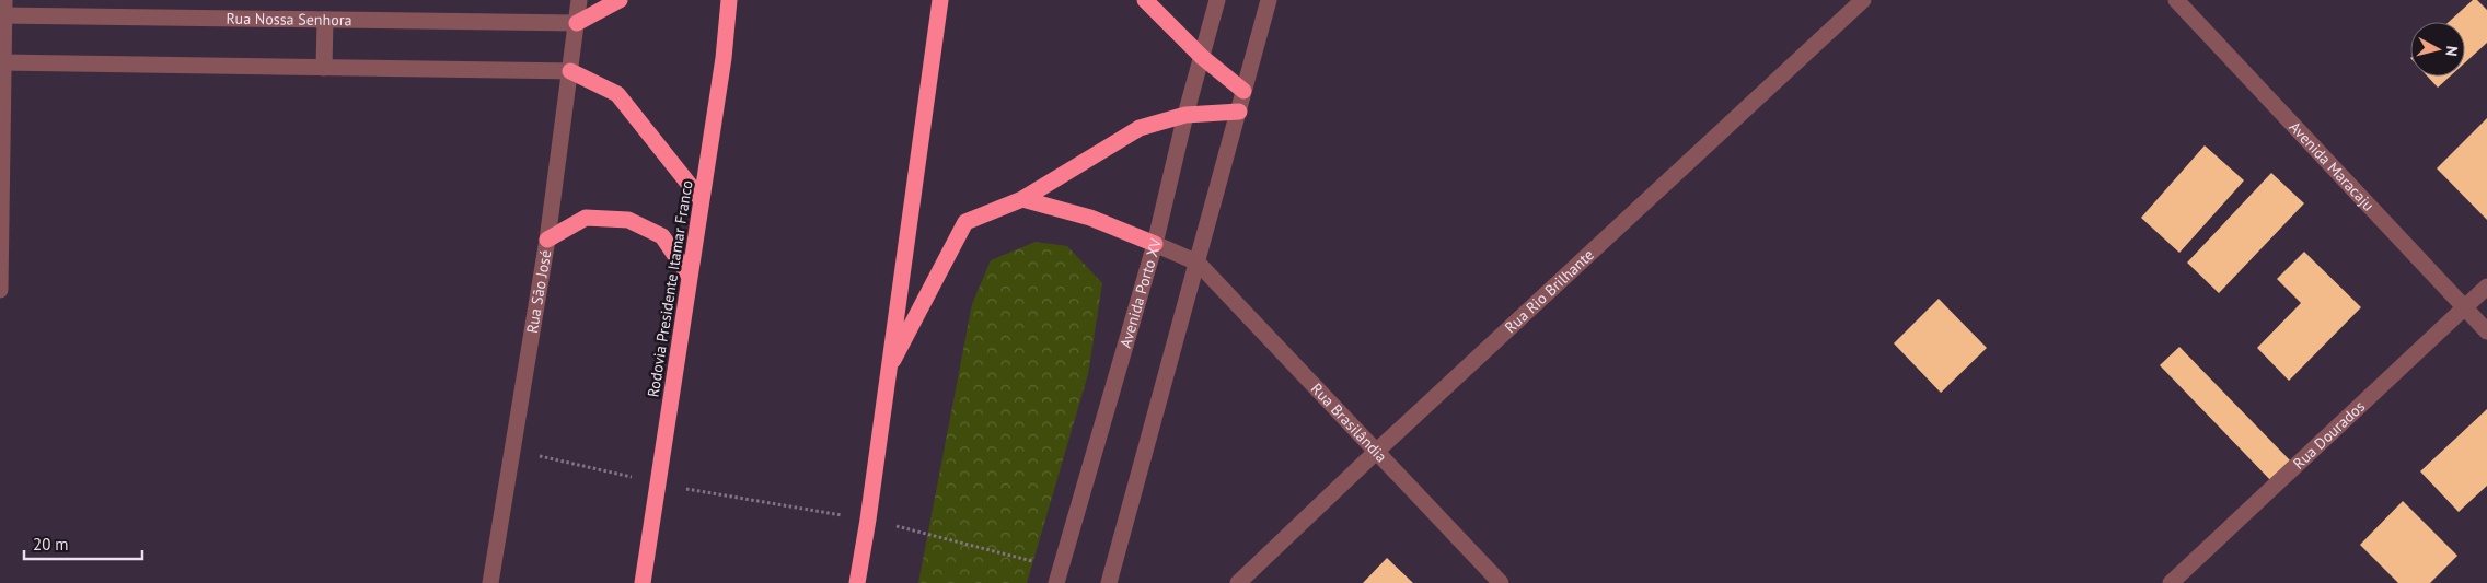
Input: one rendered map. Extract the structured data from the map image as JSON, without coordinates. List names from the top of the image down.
{
  "streets": {
    "highway": ["Rodovia Presidente Itamar Franco"],
    "street": [
      "Rua Nossa Senhora",
      "Avenida Maracaju",
      "Rua Rio Brilhante",
      "Rua São José",
      "Avenida Porto XV",
      "Rua Brasilândia",
      "Rua Dourados"
    ]
  },
  "crossings": [
    ["Rua Nossa Senhora", "Rua São José"],
    ["Avenida Maracaju", "Rua Dourados"],
    ["Rua Rio Brilhante", "Rua Brasilândia"]
  ],
  "scale_bar": "20 m",
  "north": "right"
}
